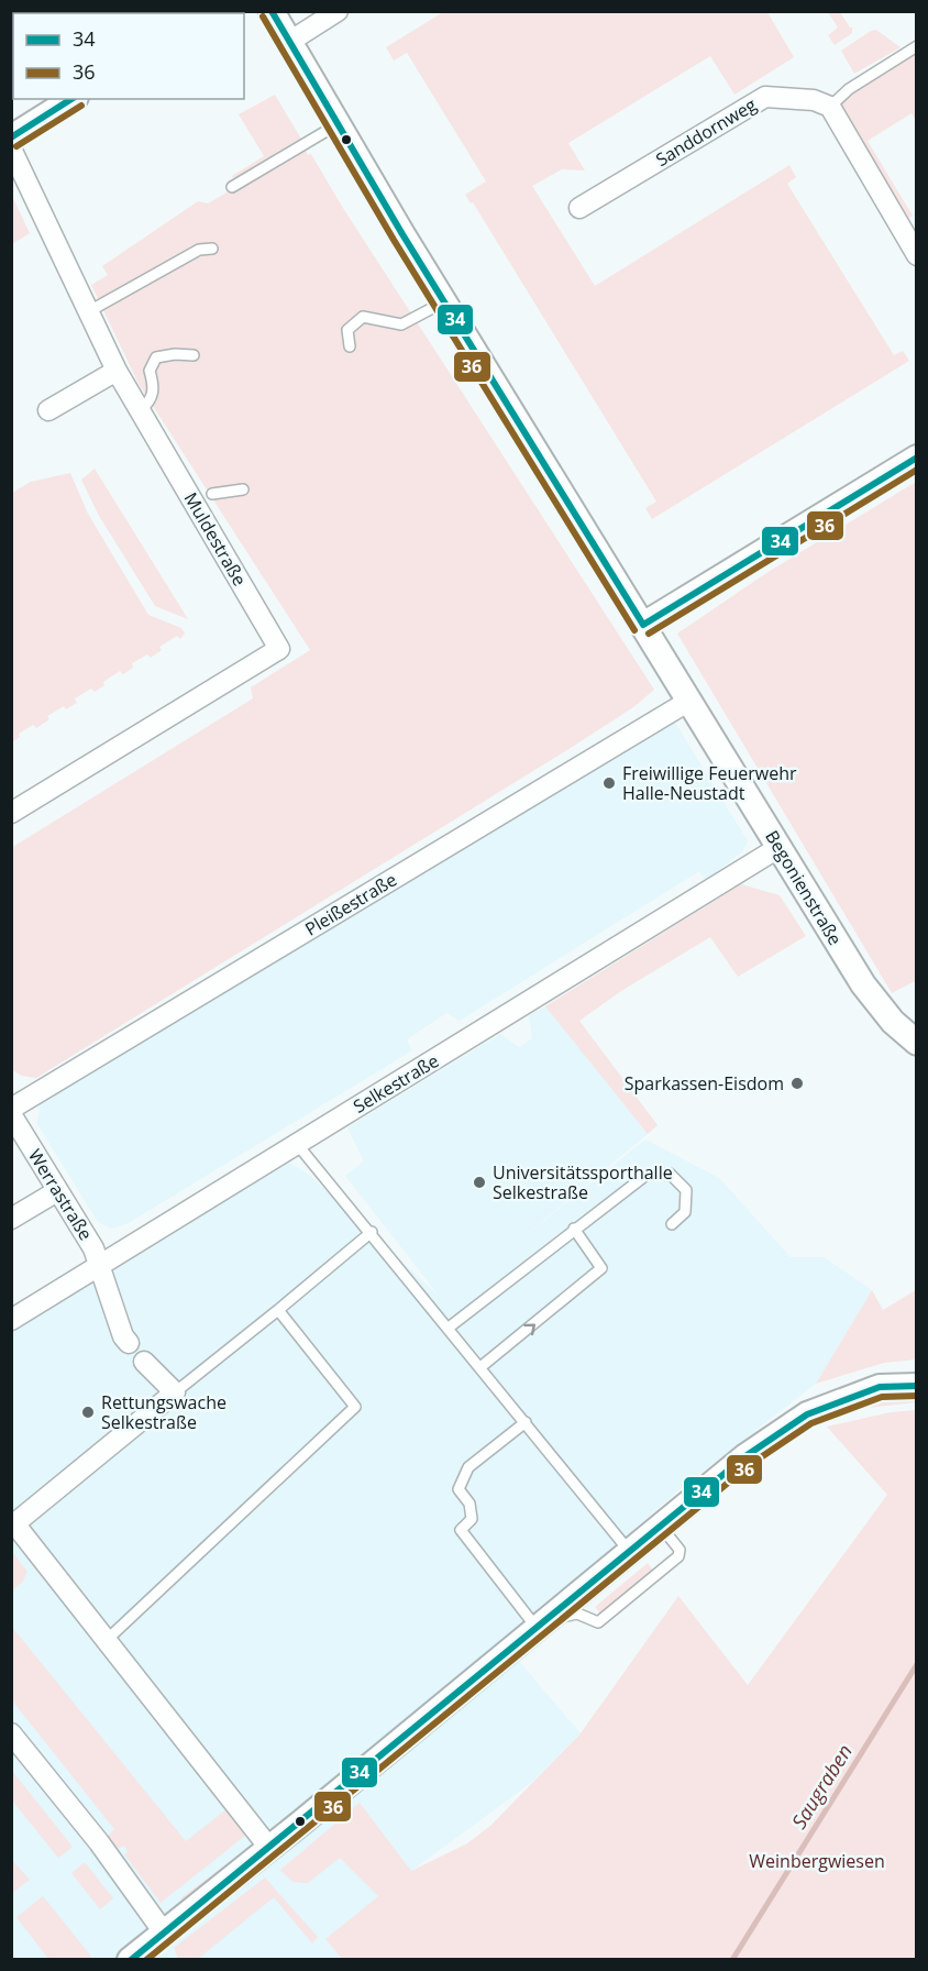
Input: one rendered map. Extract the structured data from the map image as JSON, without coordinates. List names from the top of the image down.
{
  "streets": {
    "street": [
      "Sanddornweg",
      "Muldestraße",
      "Begonienstraße",
      "Pleißestraße",
      "Selkestraße",
      "Werrastraße"
    ]
  },
  "crossings": [
    ["Begonienstraße", "Pleißestraße"],
    ["Begonienstraße", "Selkestraße"],
    ["Selkestraße", "Werrastraße"]
  ],
  "water": ["Saugraben"],
  "parks": ["Weinbergwiesen"],
  "places": [
    "Freiwillige Feuerwehr Halle-Neustadt",
    "Sparkassen-Eisdom",
    "Universitätssporthalle Selkestraße",
    "Rettungswache Selkestraße"
  ],
  "lines": ["transit line 34", "transit line 36"],
  "legend": ["34", "36"]
}
